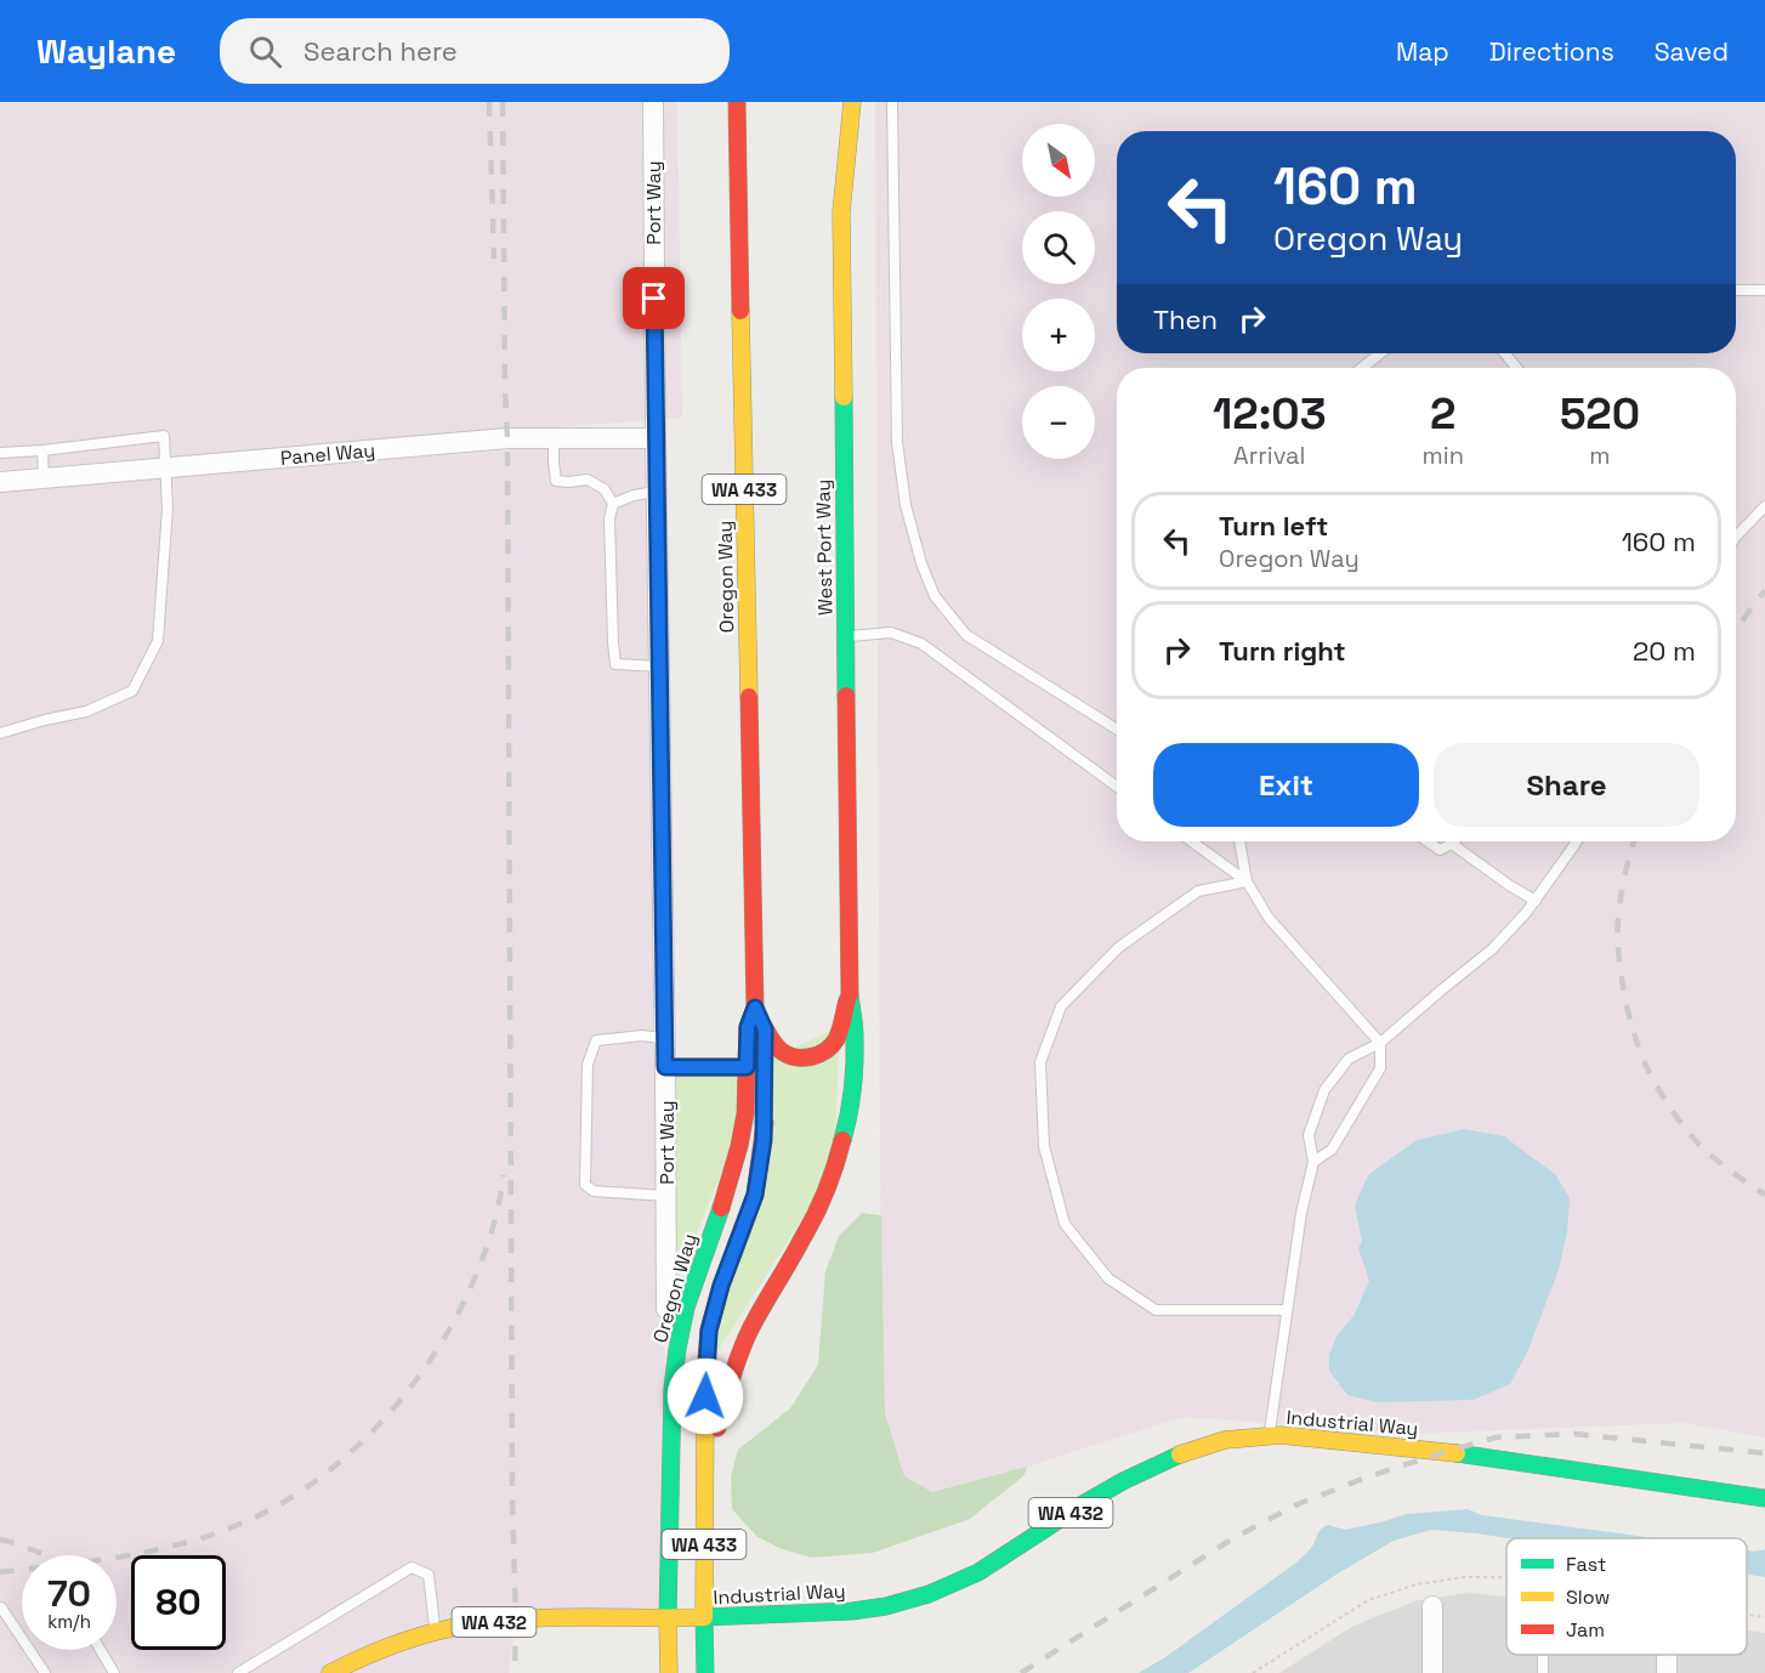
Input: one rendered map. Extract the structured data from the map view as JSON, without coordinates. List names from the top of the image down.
{
  "streets": {
    "main road": [
      "WA 433",
      "West Port Way",
      "Oregon Way",
      "Industrial Way",
      "WA 432"
    ],
    "street": ["Port Way", "Panel Way"]
  },
  "crossings": [
    ["Port Way", "Panel Way"],
    ["WA 433", "Industrial Way"],
    ["Oregon Way", "Industrial Way"],
    ["Oregon Way", "WA 432"],
    ["Industrial Way", "WA 432"]
  ],
  "legend": ["Fast", "Slow", "Jam"],
  "north": "bottom right",
  "page": {
    "header": "Waylane",
    "search": "Search here",
    "nav": ["Map", "Directions", "Saved"],
    "map_buttons": ["+", "−"],
    "turn": ["160 m", "Oregon Way"],
    "then": "Then",
    "eta": [
      "12:03",
      "Arrival",
      "2",
      "min",
      "520",
      "m"
    ],
    "list": [
      {
        "name": "Turn left",
        "note": "Oregon Way",
        "value": "160 m"
      },
      {
        "name": "Turn right",
        "value": "20 m"
      }
    ],
    "buttons": ["Exit", "Share"],
    "speed": "70 km/h",
    "limit": "80"
  }
}
